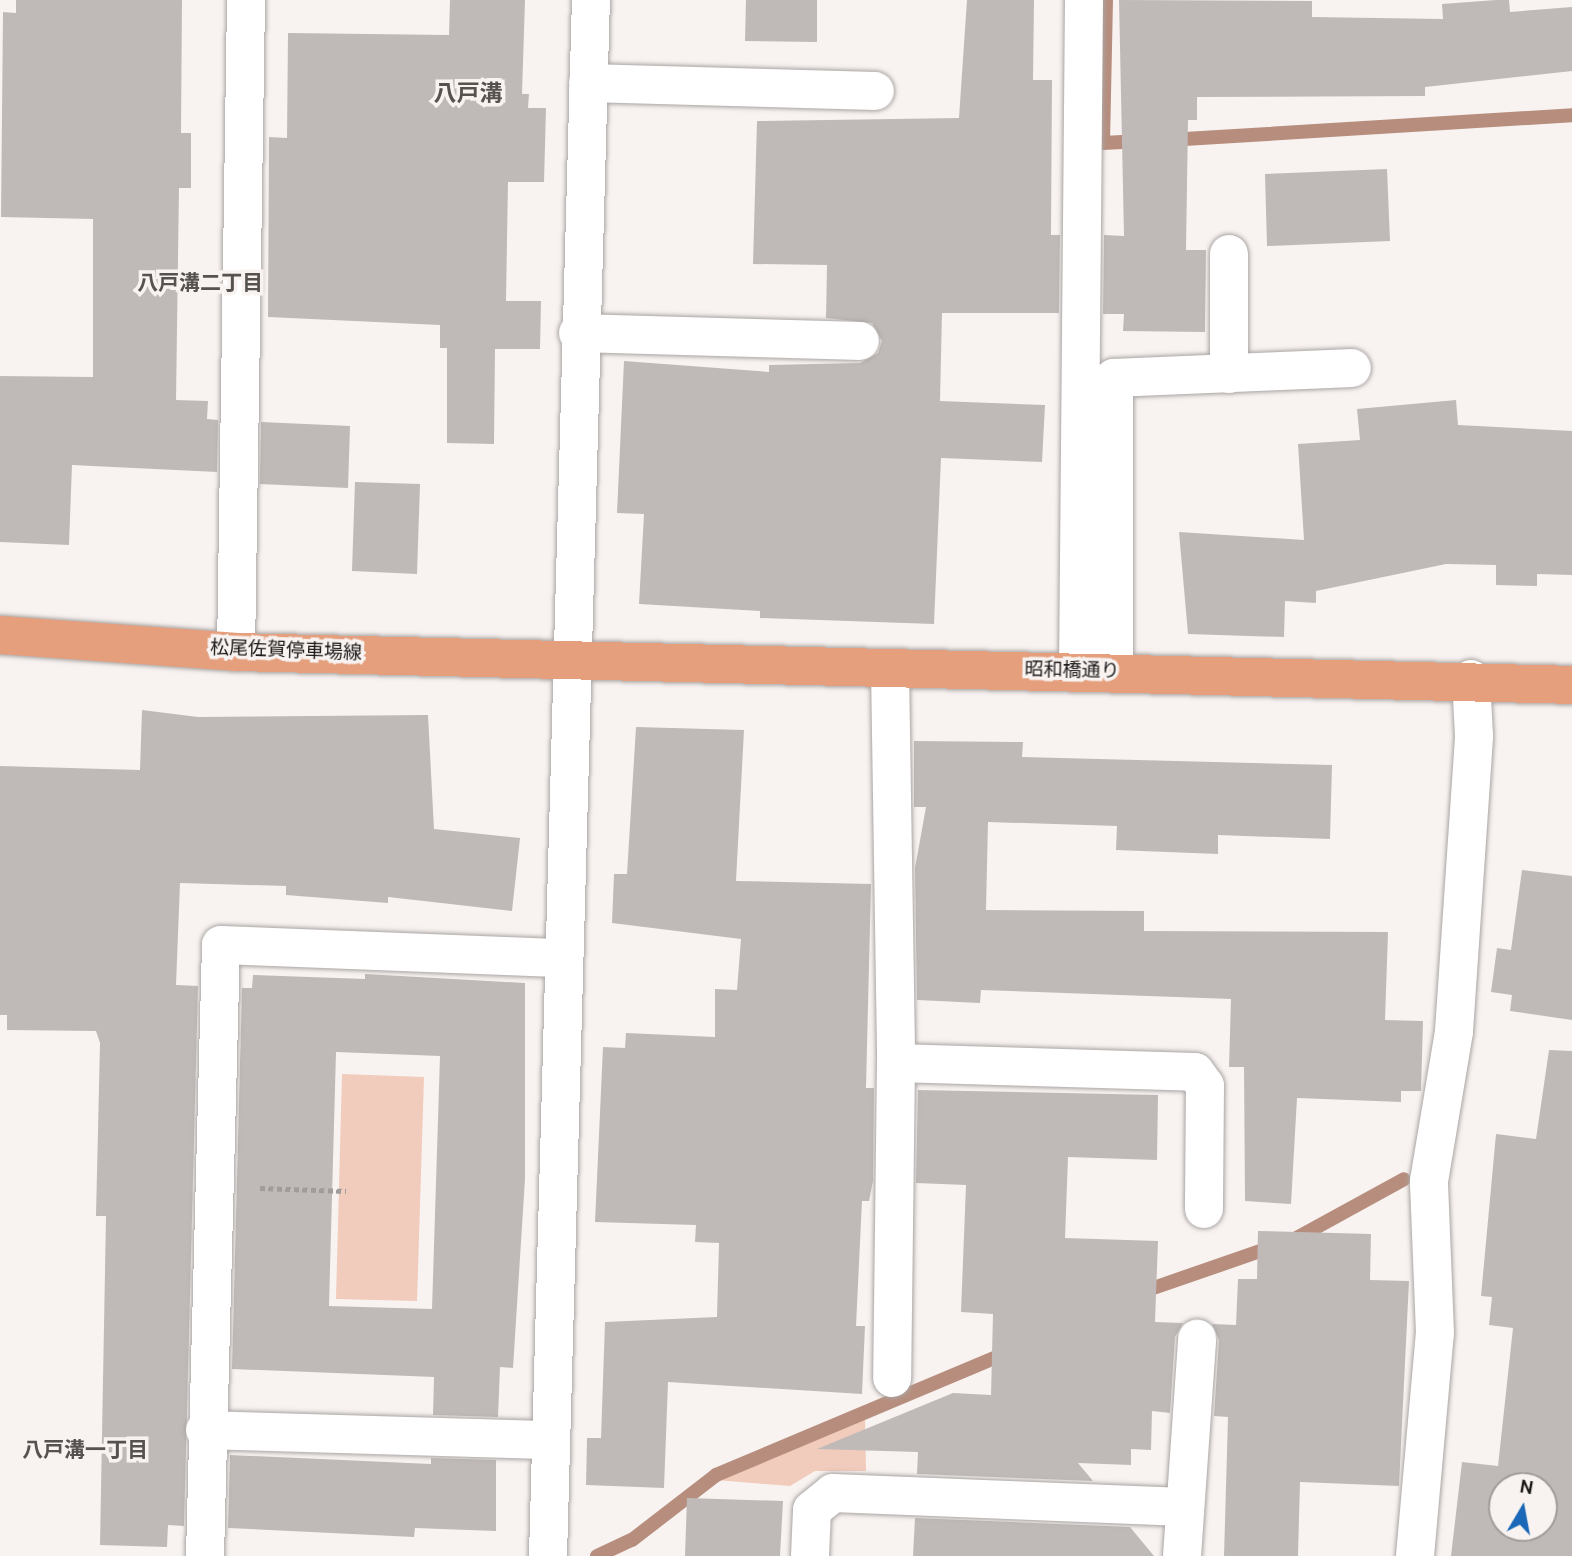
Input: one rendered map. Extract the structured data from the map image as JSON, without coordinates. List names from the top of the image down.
{
  "streets": {
    "main road": ["松尾佐賀停車場線", "昭和橋通り"]
  },
  "crossings": [
    ["松尾佐賀停車場線", "昭和橋通り"]
  ],
  "districts": ["八戸溝", "八戸溝二丁目", "八戸溝一丁目"],
  "north": "top"
}
